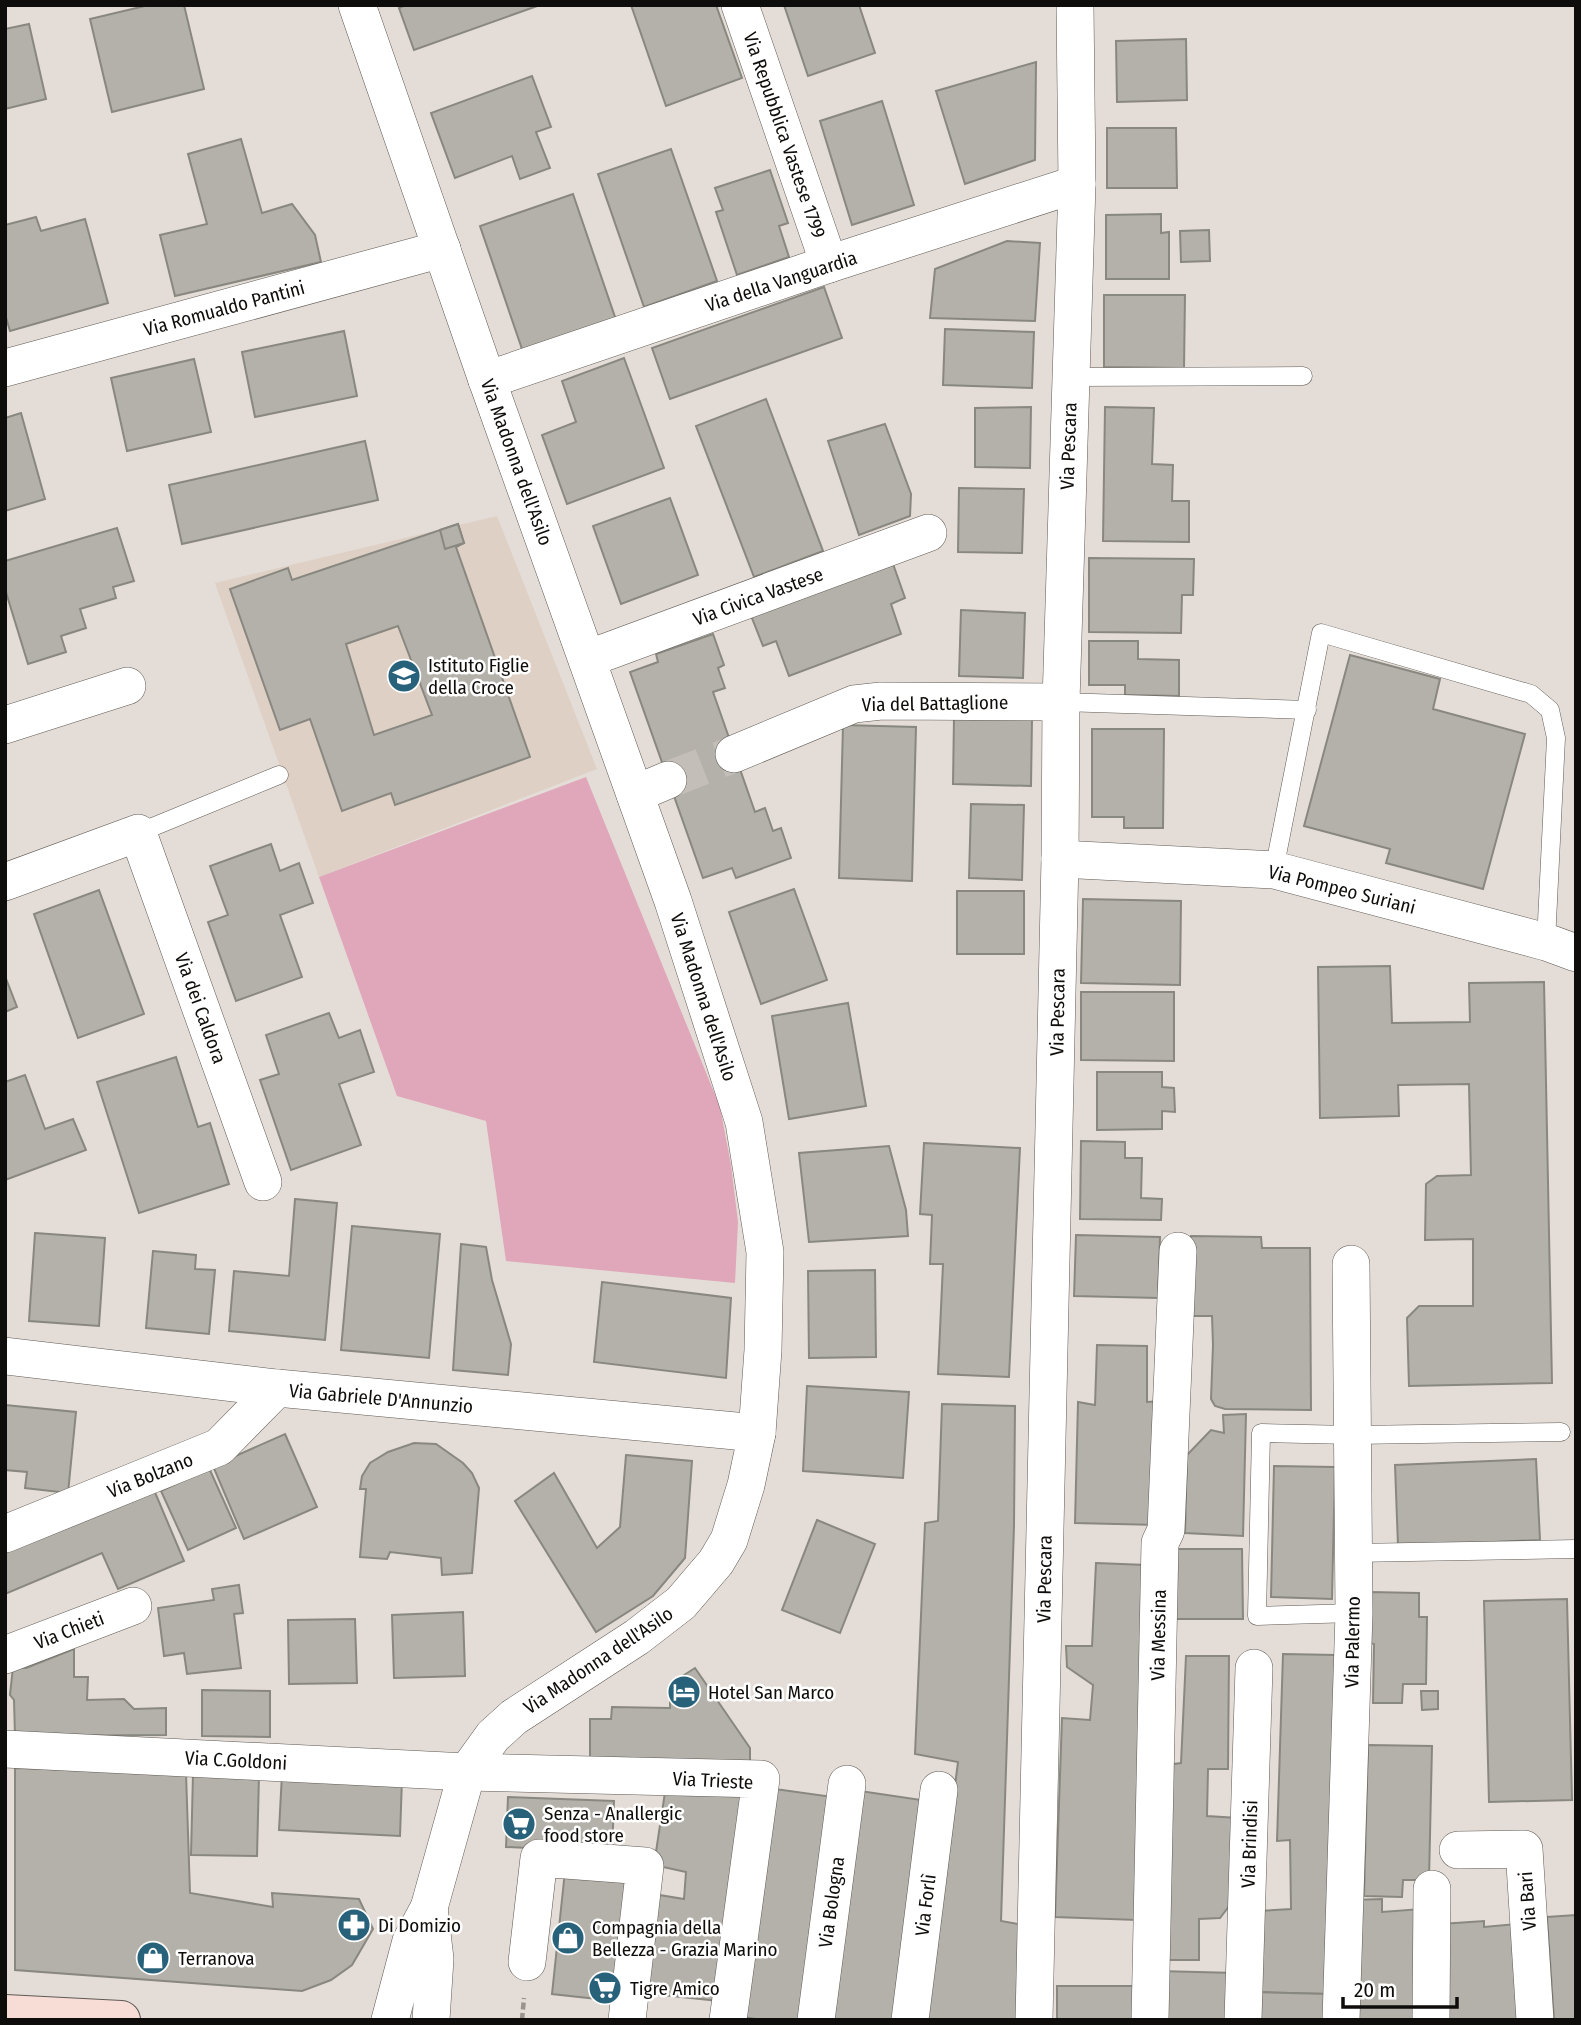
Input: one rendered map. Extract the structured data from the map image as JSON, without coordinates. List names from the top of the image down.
{
  "streets": {
    "street": [
      "Via Repubblica Vastese 1799",
      "Via della Vanguardia",
      "Via Romualdo Pantini",
      "Via Pescara",
      "Via Madonna dell'Asilo",
      "Via Civica Vastese",
      "Via del Battaglione",
      "Via Pompeo Suriani",
      "Via dei Caldora",
      "Via Gabriele D'Annunzio",
      "Via Bolzano",
      "Via Chieti",
      "Via Messina",
      "Via Palermo",
      "Via C.Goldoni",
      "Via Trieste",
      "Via Brindisi",
      "Via Bari",
      "Via Bologna",
      "Via Forlì"
    ]
  },
  "crossings": [
    ["Via Repubblica Vastese 1799", "Via della Vanguardia"],
    ["Via della Vanguardia", "Via Pescara"],
    ["Via della Vanguardia", "Via Madonna dell'Asilo"],
    ["Via Romualdo Pantini", "Via Madonna dell'Asilo"],
    ["Via Pescara", "Via del Battaglione"],
    ["Via Pescara", "Via Pompeo Suriani"],
    ["Via Madonna dell'Asilo", "Via Civica Vastese"],
    ["Via Madonna dell'Asilo", "Via Gabriele D'Annunzio"],
    ["Via Madonna dell'Asilo", "Via C.Goldoni"],
    ["Via Madonna dell'Asilo", "Via Trieste"],
    ["Via Gabriele D'Annunzio", "Via Bolzano"],
    ["Via C.Goldoni", "Via Trieste"]
  ],
  "places": {
    "school or university": ["Istituto Figlie della Croce"],
    "hotel": ["Hotel San Marco"],
    "supermarket": ["Senza - Anallergic food store", "Tigre Amico"],
    "pharmacy": ["Di Domizio"],
    "shop": ["Compagnia della Bellezza - Grazia Marino", "Terranova"]
  },
  "scale_bar": "20 m"
}
